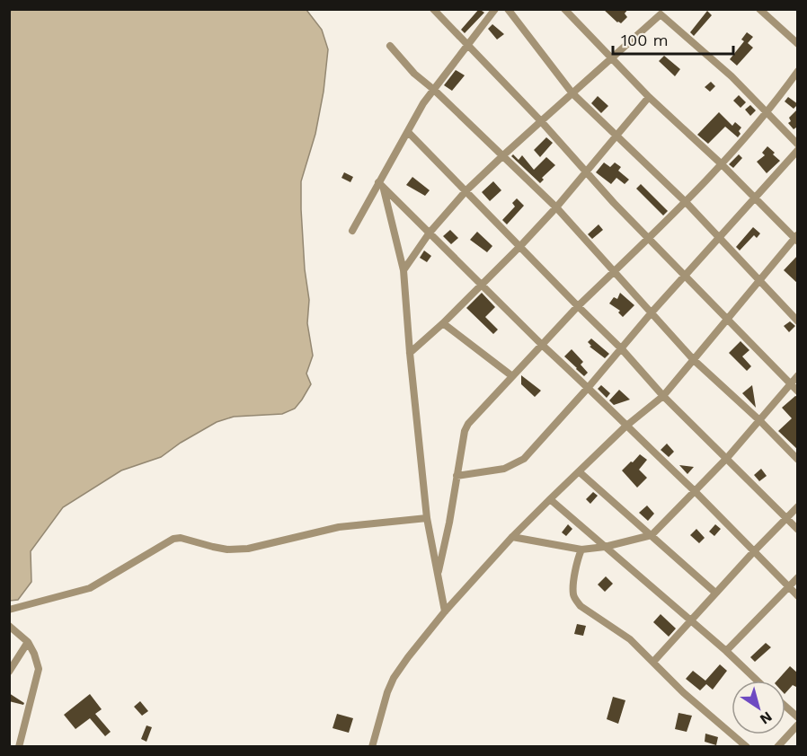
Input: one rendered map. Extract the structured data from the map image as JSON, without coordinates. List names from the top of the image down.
{
  "scale_bar": "100 m",
  "north": "bottom right"
}
